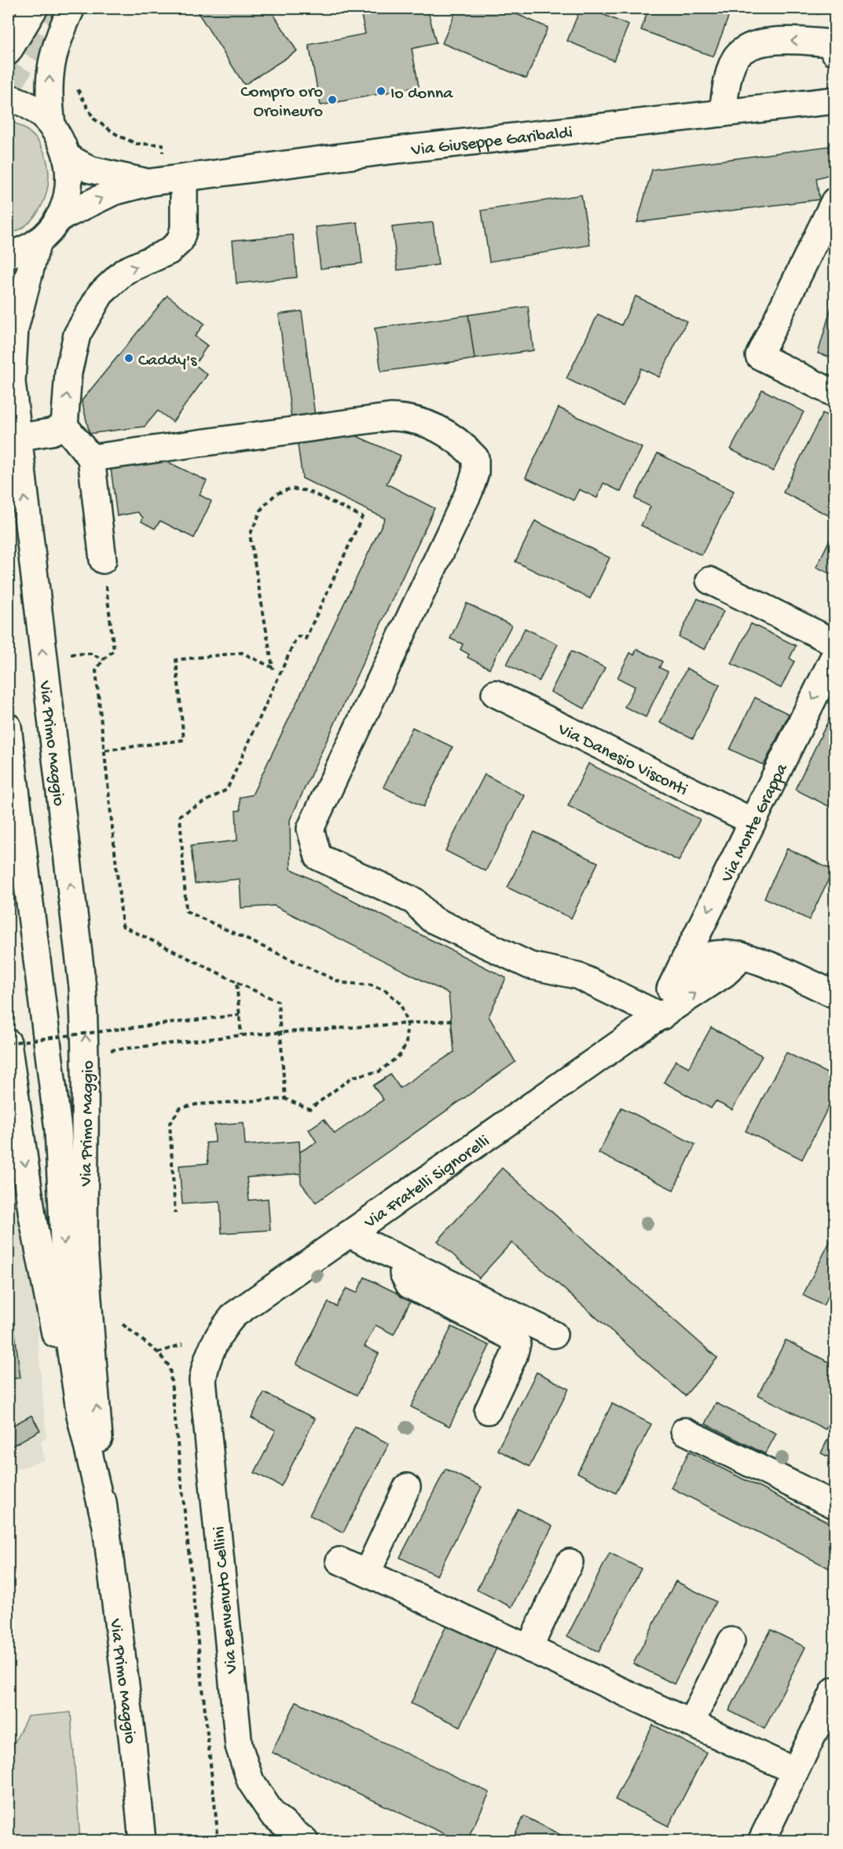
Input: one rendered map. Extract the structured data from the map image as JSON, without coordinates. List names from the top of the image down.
{
  "streets": {
    "street": [
      "Via Giuseppe Garibaldi",
      "Via Primo Maggio",
      "Via Danesio Visconti",
      "Via Monte Grappa",
      "Via Fratelli Signorelli",
      "Via Benvenuto Cellini"
    ]
  },
  "crossings": [
    ["Via Danesio Visconti", "Via Monte Grappa"],
    ["Via Monte Grappa", "Via Fratelli Signorelli"],
    ["Via Fratelli Signorelli", "Via Benvenuto Cellini"]
  ],
  "one_way": ["Via Monte Grappa"],
  "places": ["Io donna", "Compro oro Oroineuro", "Caddy's"]
}
